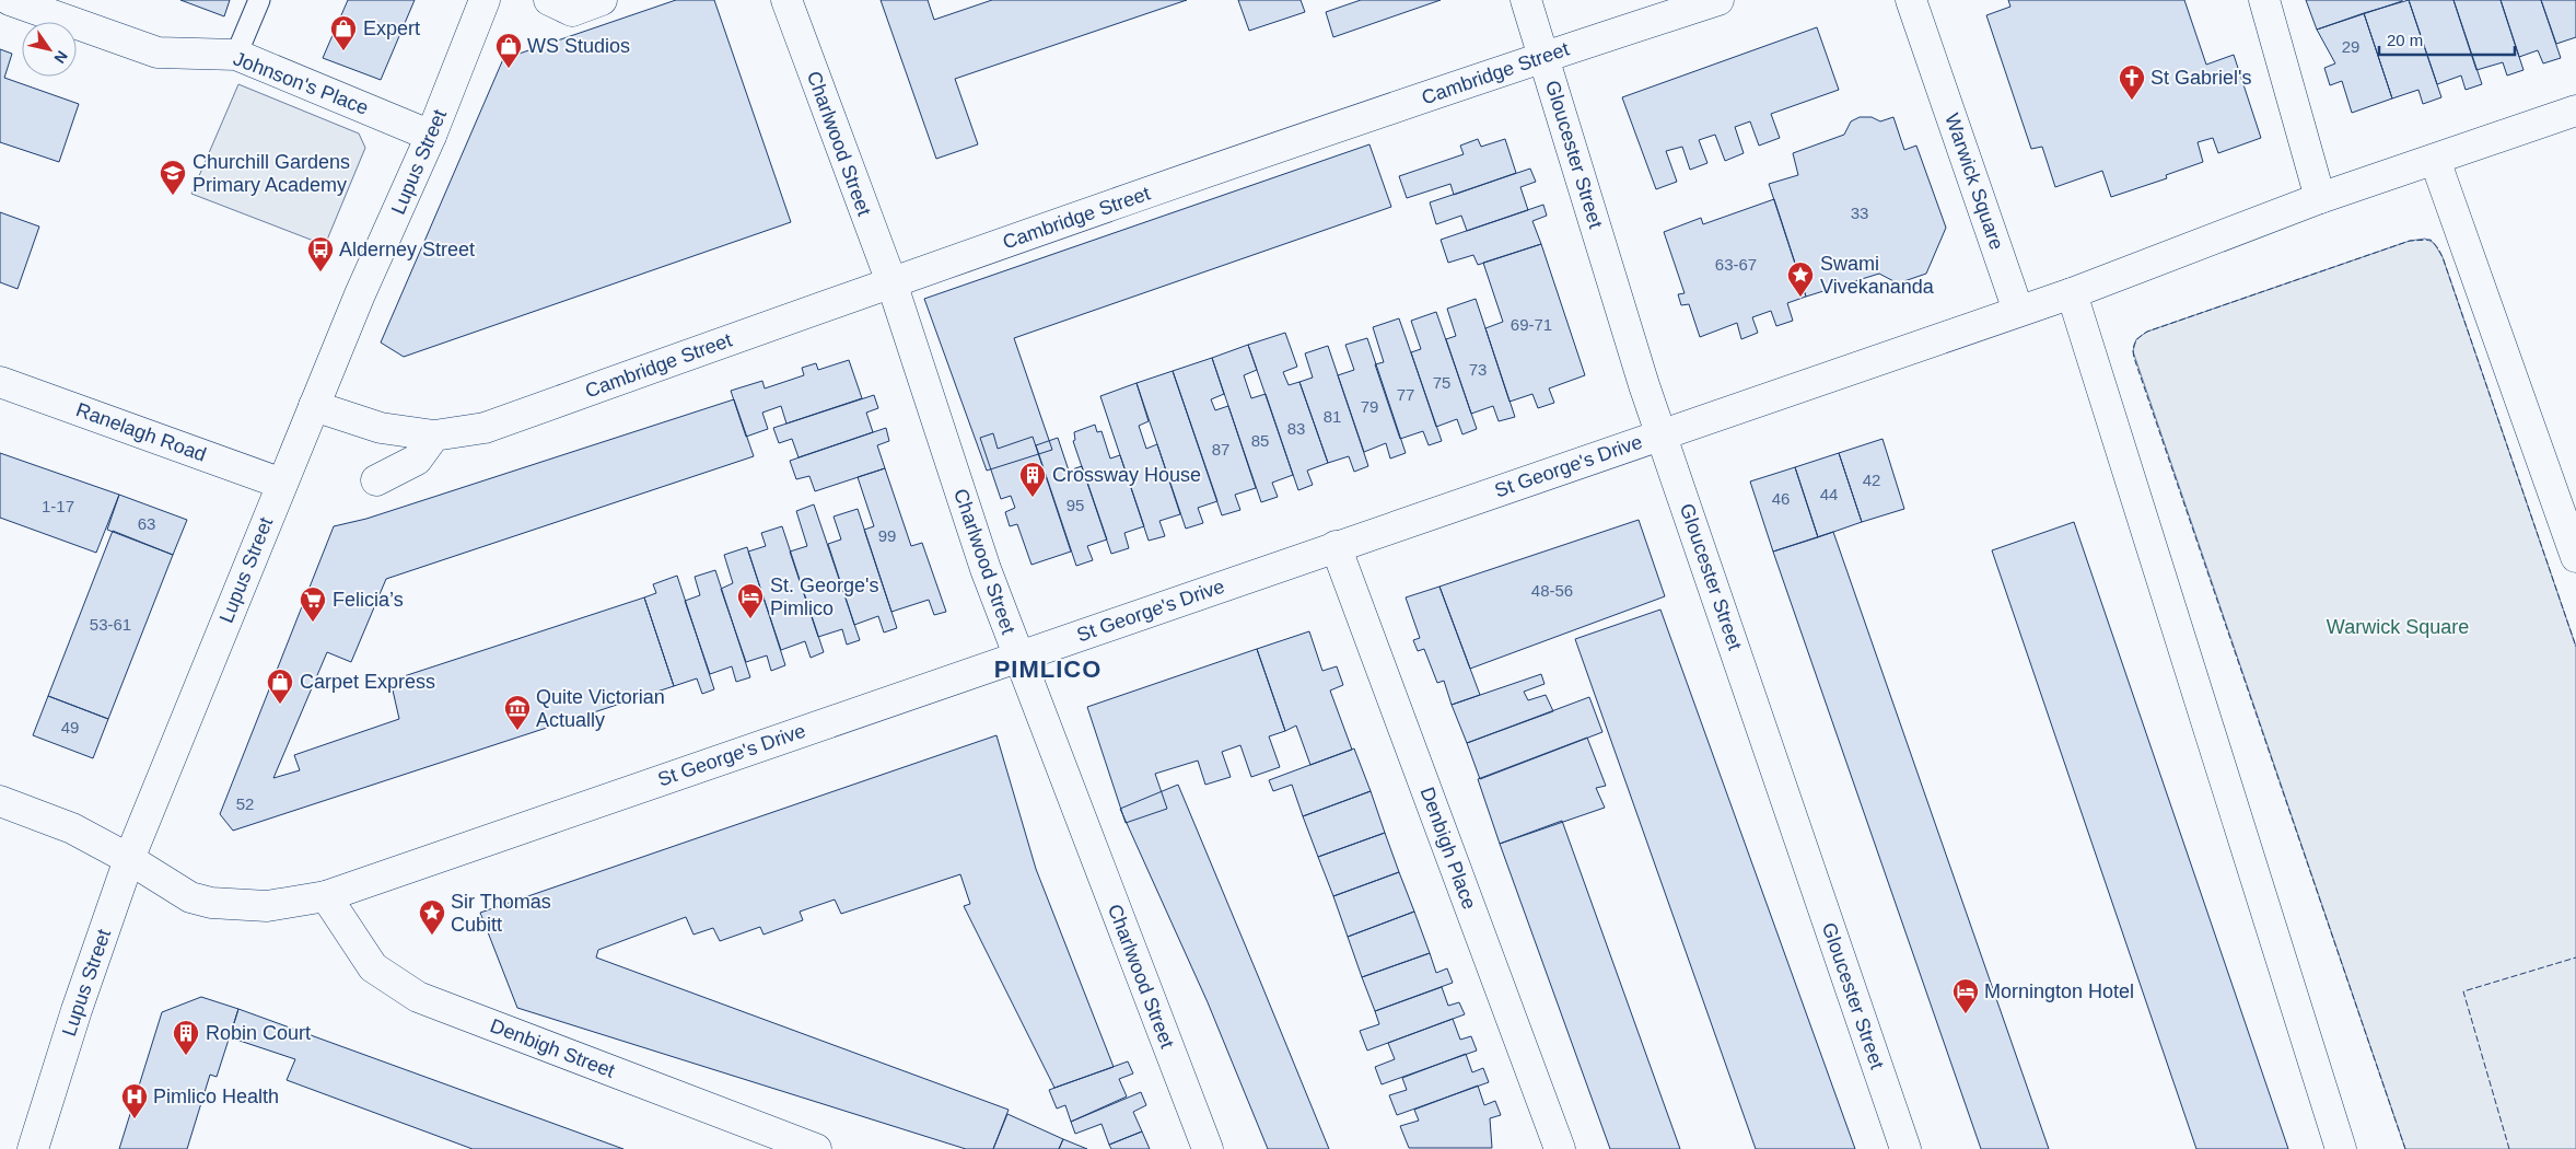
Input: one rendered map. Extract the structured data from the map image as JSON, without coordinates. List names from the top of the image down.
{
  "streets": {
    "street": [
      "Cambridge Street",
      "Johnson's Place",
      "Charlwood Street",
      "Gloucester Street",
      "Lupus Street",
      "Warwick Square",
      "Ranelagh Road",
      "St George's Drive",
      "Denbigh Place",
      "Denbigh Street"
    ]
  },
  "crossings": [
    ["Cambridge Street", "Charlwood Street"],
    ["Cambridge Street", "Gloucester Street"],
    ["Cambridge Street", "Lupus Street"],
    ["Johnson's Place", "Lupus Street"],
    ["Charlwood Street", "St George's Drive"],
    ["Gloucester Street", "St George's Drive"],
    ["Lupus Street", "Ranelagh Road"],
    ["Lupus Street", "St George's Drive"],
    ["Warwick Square", "St George's Drive"],
    ["St George's Drive", "Denbigh Place"],
    ["St George's Drive", "Denbigh Street"]
  ],
  "districts": ["PIMLICO"],
  "parks": ["Warwick Square"],
  "places": {
    "shop": ["Expert", "WS Studios", "Carpet Express"],
    "church": ["St Gabriel's"],
    "school or university": ["Churchill Gardens Primary Academy"],
    "bus stop": ["Alderney Street"],
    "place": ["Swami Vivekananda", "Sir Thomas Cubitt"],
    "building": ["Crossway House", "Robin Court"],
    "hotel": ["St. George's Pimlico", "Mornington Hotel"],
    "supermarket": ["Felicia’s"],
    "museum": ["Quite Victorian Actually"],
    "hospital": ["Pimlico Health"]
  },
  "house_numbers": [
    "29",
    "33",
    "63-67",
    "69-71",
    "73",
    "75",
    "77",
    "79",
    "81",
    "83",
    "85",
    "87",
    "42",
    "44",
    "46",
    "95",
    "1-17",
    "63",
    "99",
    "48-56",
    "53-61",
    "49",
    "52"
  ],
  "scale_bar": "20 m",
  "north": "bottom right"
}
